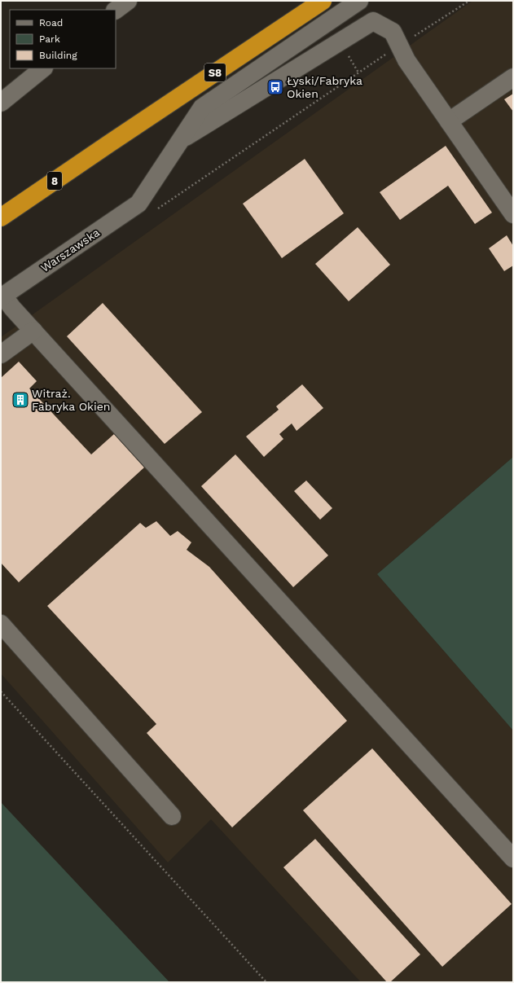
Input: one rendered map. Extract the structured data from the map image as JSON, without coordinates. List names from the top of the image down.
{
  "streets": {
    "highway": ["S8", "8"],
    "street": ["Warszawska"]
  },
  "crossings": [
    ["S8", "8"]
  ],
  "places": {
    "bus stop": ["Łyski/Fabryka Okien"],
    "building": ["Witraż. Fabryka Okien"]
  },
  "legend": ["Road", "Park", "Building"]
}
